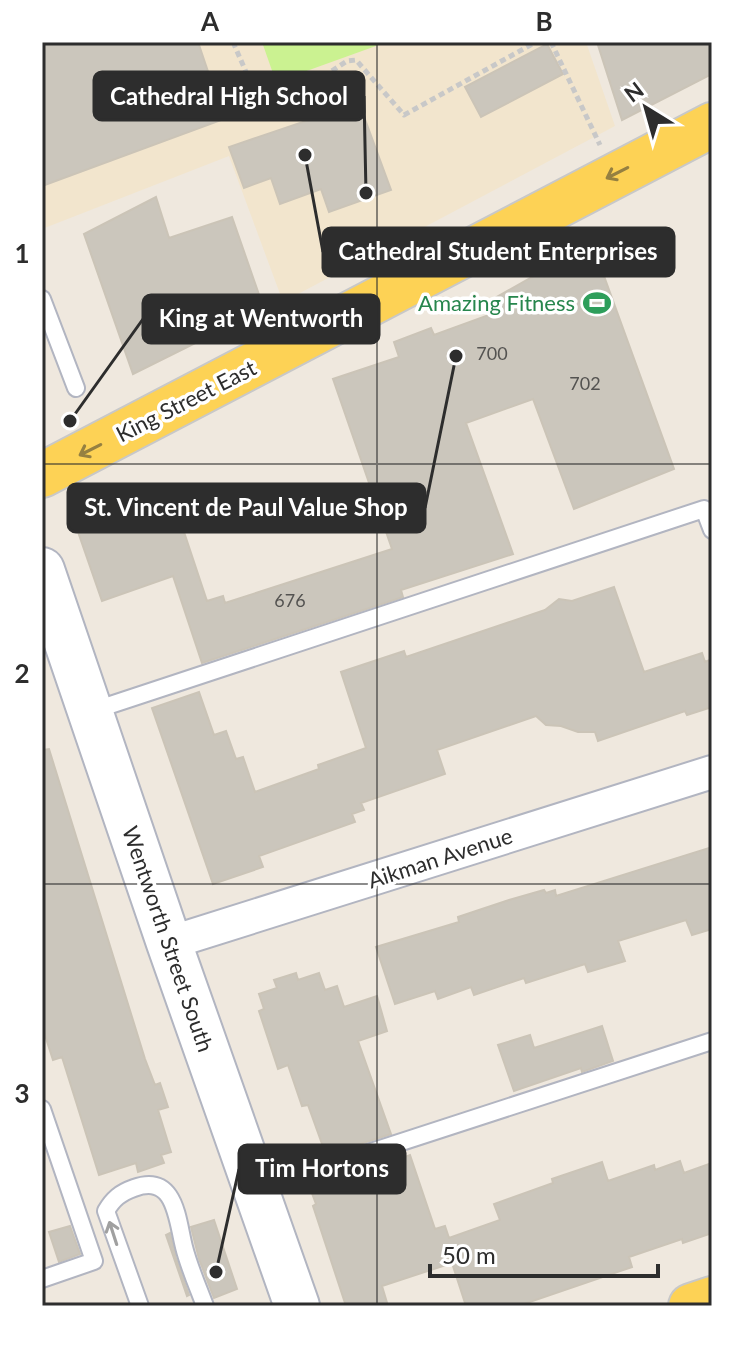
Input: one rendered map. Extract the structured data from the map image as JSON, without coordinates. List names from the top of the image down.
{
  "streets": {
    "main road": ["King Street East", "Wentworth Street South"],
    "street": ["Aikman Avenue"]
  },
  "crossings": [
    ["Aikman Avenue", "Wentworth Street South"]
  ],
  "one_way": ["King Street East"],
  "places": {
    "other": [
      "Cathedral Student Enterprises",
      "Cathedral High School",
      "St. Vincent de Paul Value Shop",
      "King at Wentworth",
      "Tim Hortons"
    ],
    "sports": ["Amazing Fitness"]
  },
  "house_numbers": ["700", "702", "676"],
  "scale_bar": "50 m",
  "north": "top left",
  "grid": {
    "columns": ["A", "B"],
    "rows": ["1", "2", "3"]
  }
}
